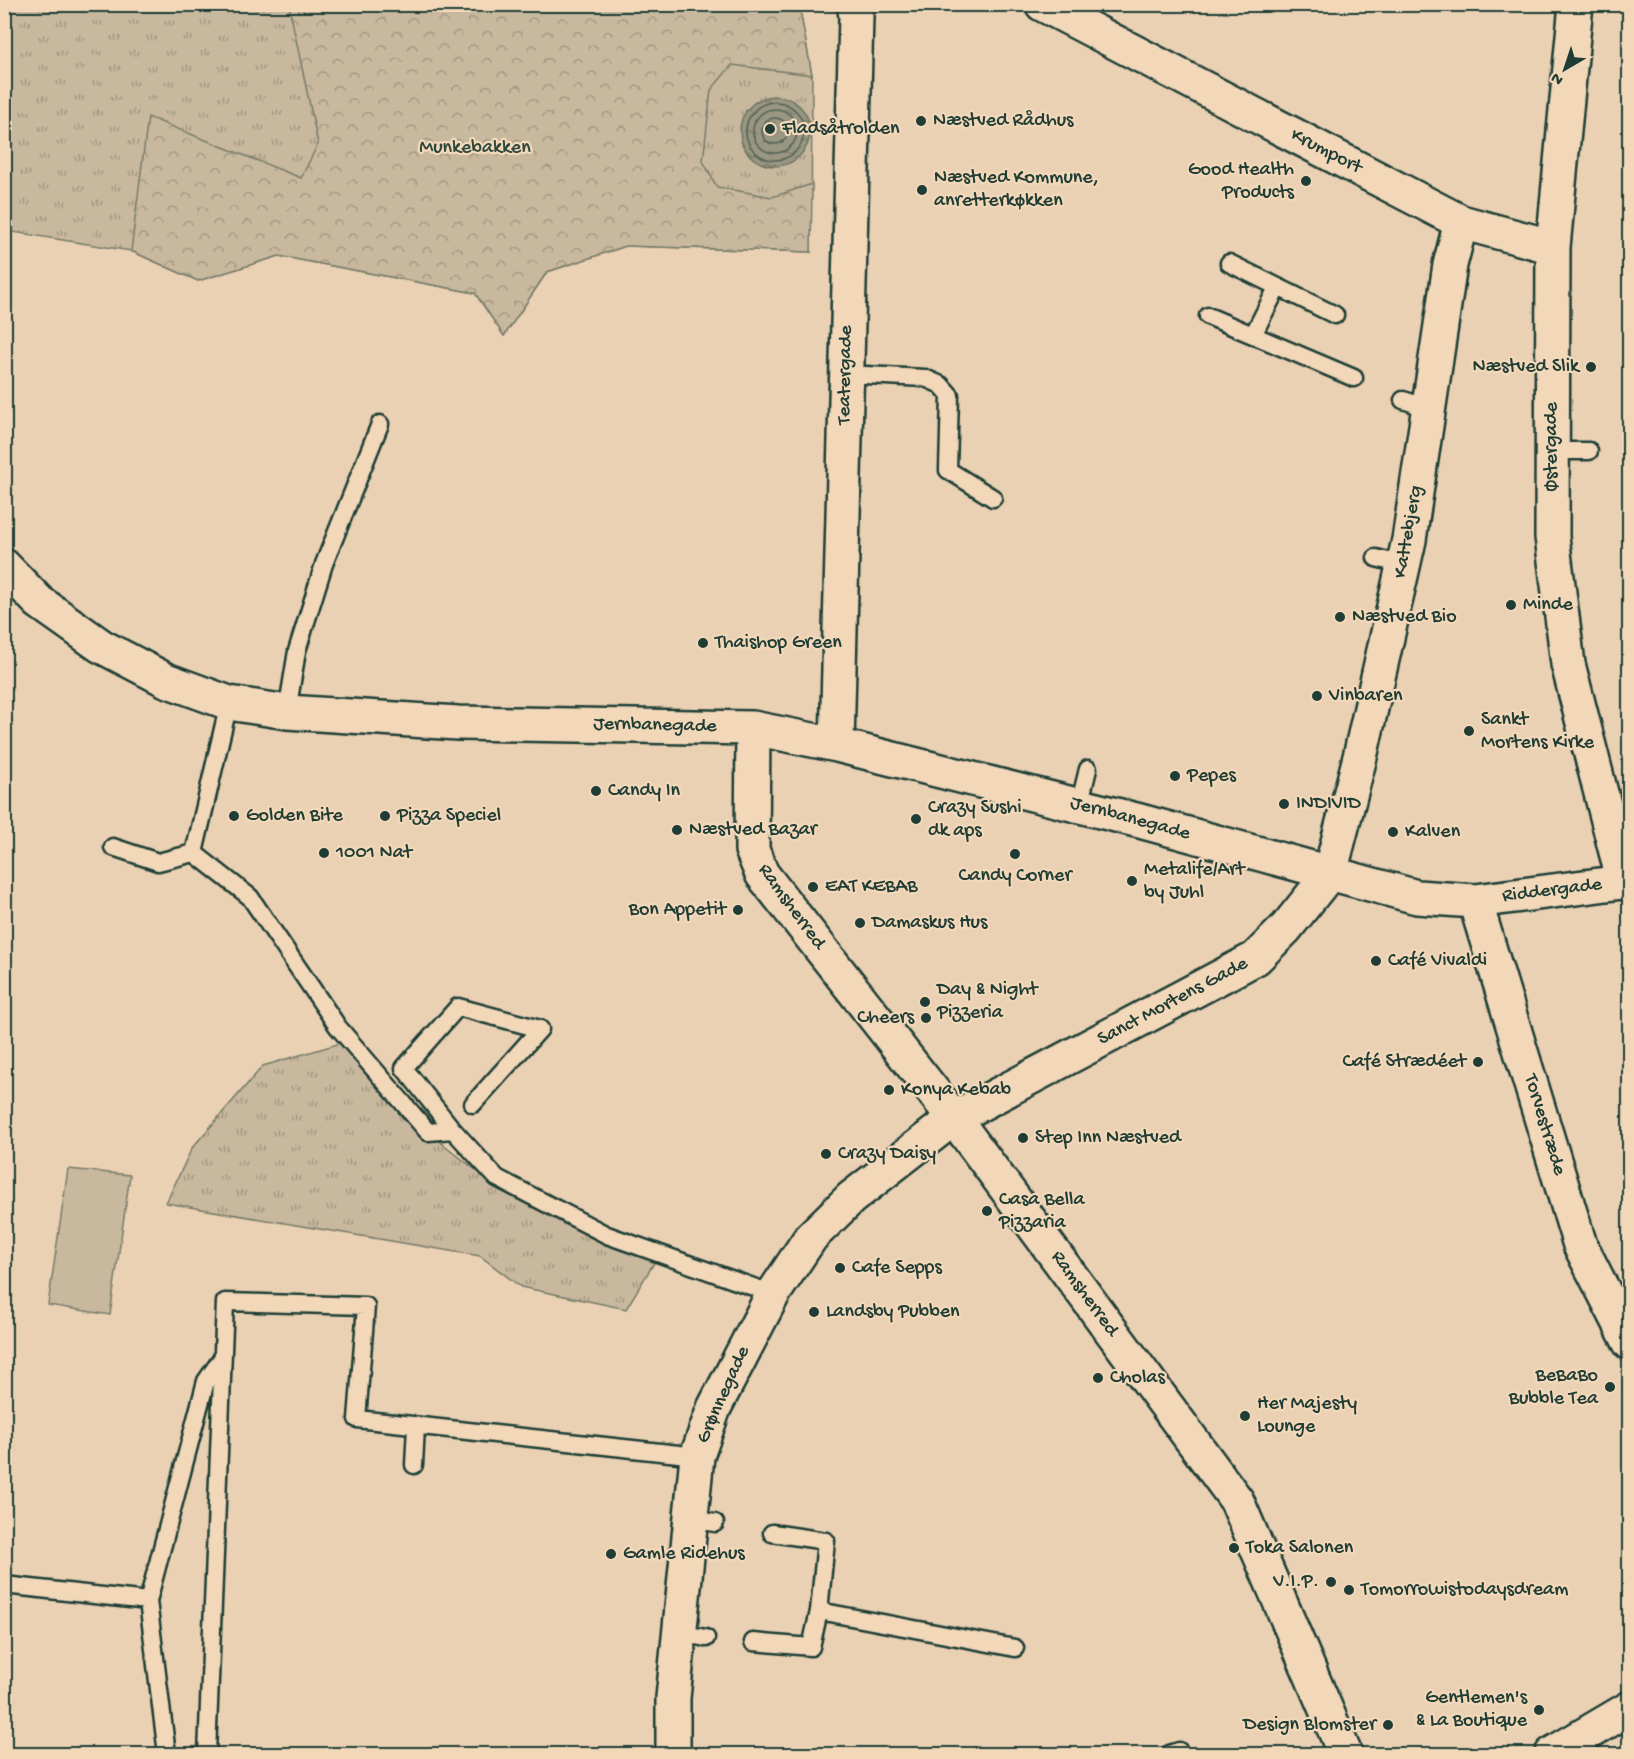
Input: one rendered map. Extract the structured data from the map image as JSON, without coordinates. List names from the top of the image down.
{
  "streets": {
    "street": [
      "Krumport",
      "Teatergade",
      "Østergade",
      "Kattebjerg",
      "Jernbanegade",
      "Riddergade",
      "Ramsherred",
      "Sanct Mortens Gade",
      "Torvestræde",
      "Grønnegade"
    ]
  },
  "crossings": [
    ["Krumport", "Østergade"],
    ["Krumport", "Kattebjerg"],
    ["Teatergade", "Jernbanegade"],
    ["Østergade", "Riddergade"],
    ["Kattebjerg", "Jernbanegade"],
    ["Kattebjerg", "Sanct Mortens Gade"],
    ["Jernbanegade", "Ramsherred"],
    ["Jernbanegade", "Sanct Mortens Gade"],
    ["Riddergade", "Torvestræde"],
    ["Ramsherred", "Sanct Mortens Gade"],
    ["Ramsherred", "Grønnegade"],
    ["Sanct Mortens Gade", "Grønnegade"]
  ],
  "parks": ["Munkebakken"],
  "places": [
    "Næstved Rådhus",
    "Fladsåtrolden",
    "Good Health Products",
    "Næstved Kommune, anretterkøkken",
    "Næstved Slik",
    "Minde",
    "Næstved Bio",
    "Thaishop Green",
    "Vinbaren",
    "Sankt Mortens Kirke",
    "Pepes",
    "Candy In",
    "INDIVID",
    "Golden Bite",
    "Pizza Speciel",
    "Crazy Sushi dk aps",
    "Næstved Bazar",
    "Kalven",
    "1001 Nat",
    "Candy Corner",
    "Metalife/Art by Juhl",
    "EAT KEBAB",
    "Bon Appetit",
    "Damaskus Hus",
    "Café Vivaldi",
    "Day & Night Pizzeria",
    "Cheers",
    "Café Strædéet",
    "Konya Kebab",
    "Step Inn Næstved",
    "Crazy Daisy",
    "Casa Bella Pizzaria",
    "Cafe Sepps",
    "Landsby Pubben",
    "Cholas",
    "BeBaBo Bubble Tea",
    "Her Majesty Lounge",
    "Toka Salonen",
    "Gamle Ridehus",
    "V.I.P.",
    "Tomorrowistodaysdream",
    "Gentlemen's & La Boutique",
    "Design Blomster"
  ],
  "north": "bottom left"
}
